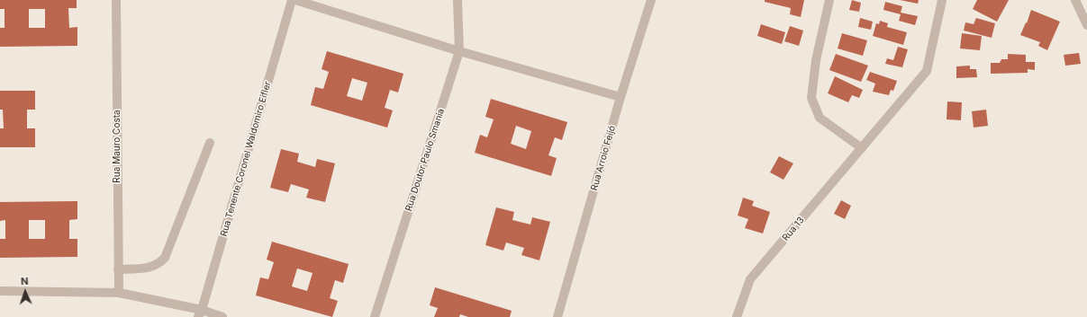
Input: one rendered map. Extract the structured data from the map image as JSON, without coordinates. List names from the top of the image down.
{
  "streets": {
    "street": [
      "Rua Mauro Costa",
      "Rua Arroio Feijó",
      "Rua Tenente Coronel Waldomiro Eifler",
      "Rua Doutor Paulo Smania",
      "Rua 13"
    ]
  },
  "north": "top"
}
